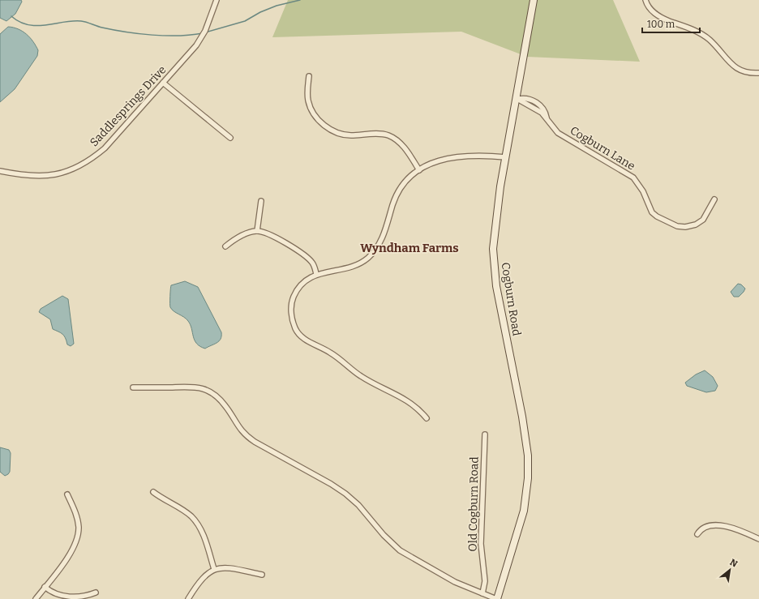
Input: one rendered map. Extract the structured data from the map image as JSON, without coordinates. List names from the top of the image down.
{
  "streets": {
    "street": [
      "Saddlesprings Drive",
      "Cogburn Lane",
      "Cogburn Road",
      "Old Cogburn Road"
    ]
  },
  "crossings": [
    ["Cogburn Lane", "Cogburn Road"]
  ],
  "districts": ["Wyndham Farms"],
  "scale_bar": "100 m",
  "north": "top right"
}
